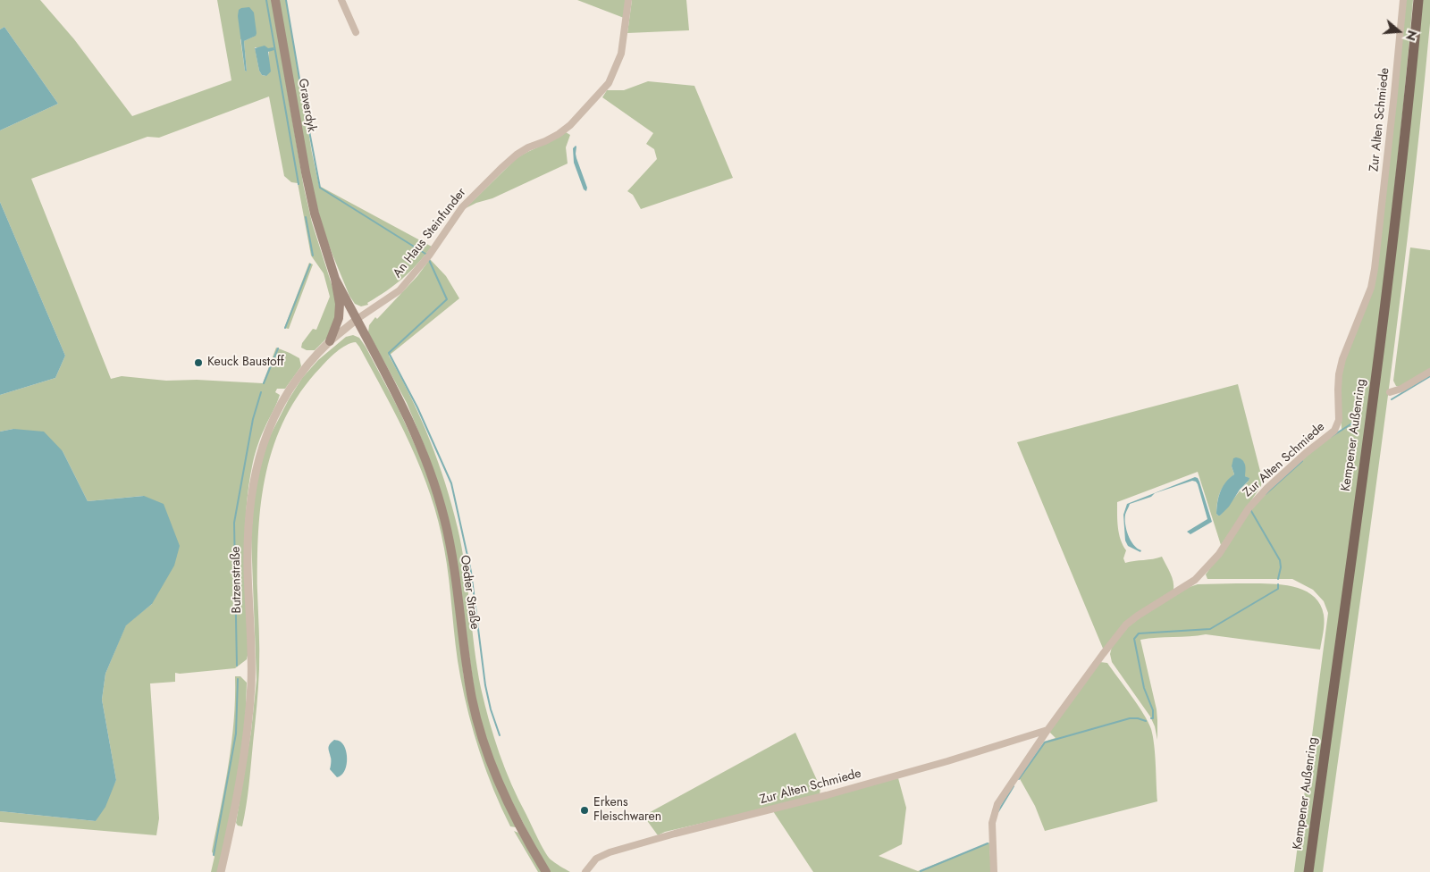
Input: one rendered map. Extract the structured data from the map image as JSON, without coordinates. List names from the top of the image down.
{
  "streets": {
    "main road": ["Graverdyk", "Kempener Außenring", "Oedter Straße"],
    "street": ["Zur Alten Schmiede", "An Haus Steinfunder", "Butzenstraße"]
  },
  "crossings": [
    ["An Haus Steinfunder", "Butzenstraße"],
    ["An Haus Steinfunder", "Oedter Straße"],
    ["Butzenstraße", "Oedter Straße"]
  ],
  "places": ["Keuck Baustoff", "Erkens Fleischwaren"],
  "north": "right"
}
